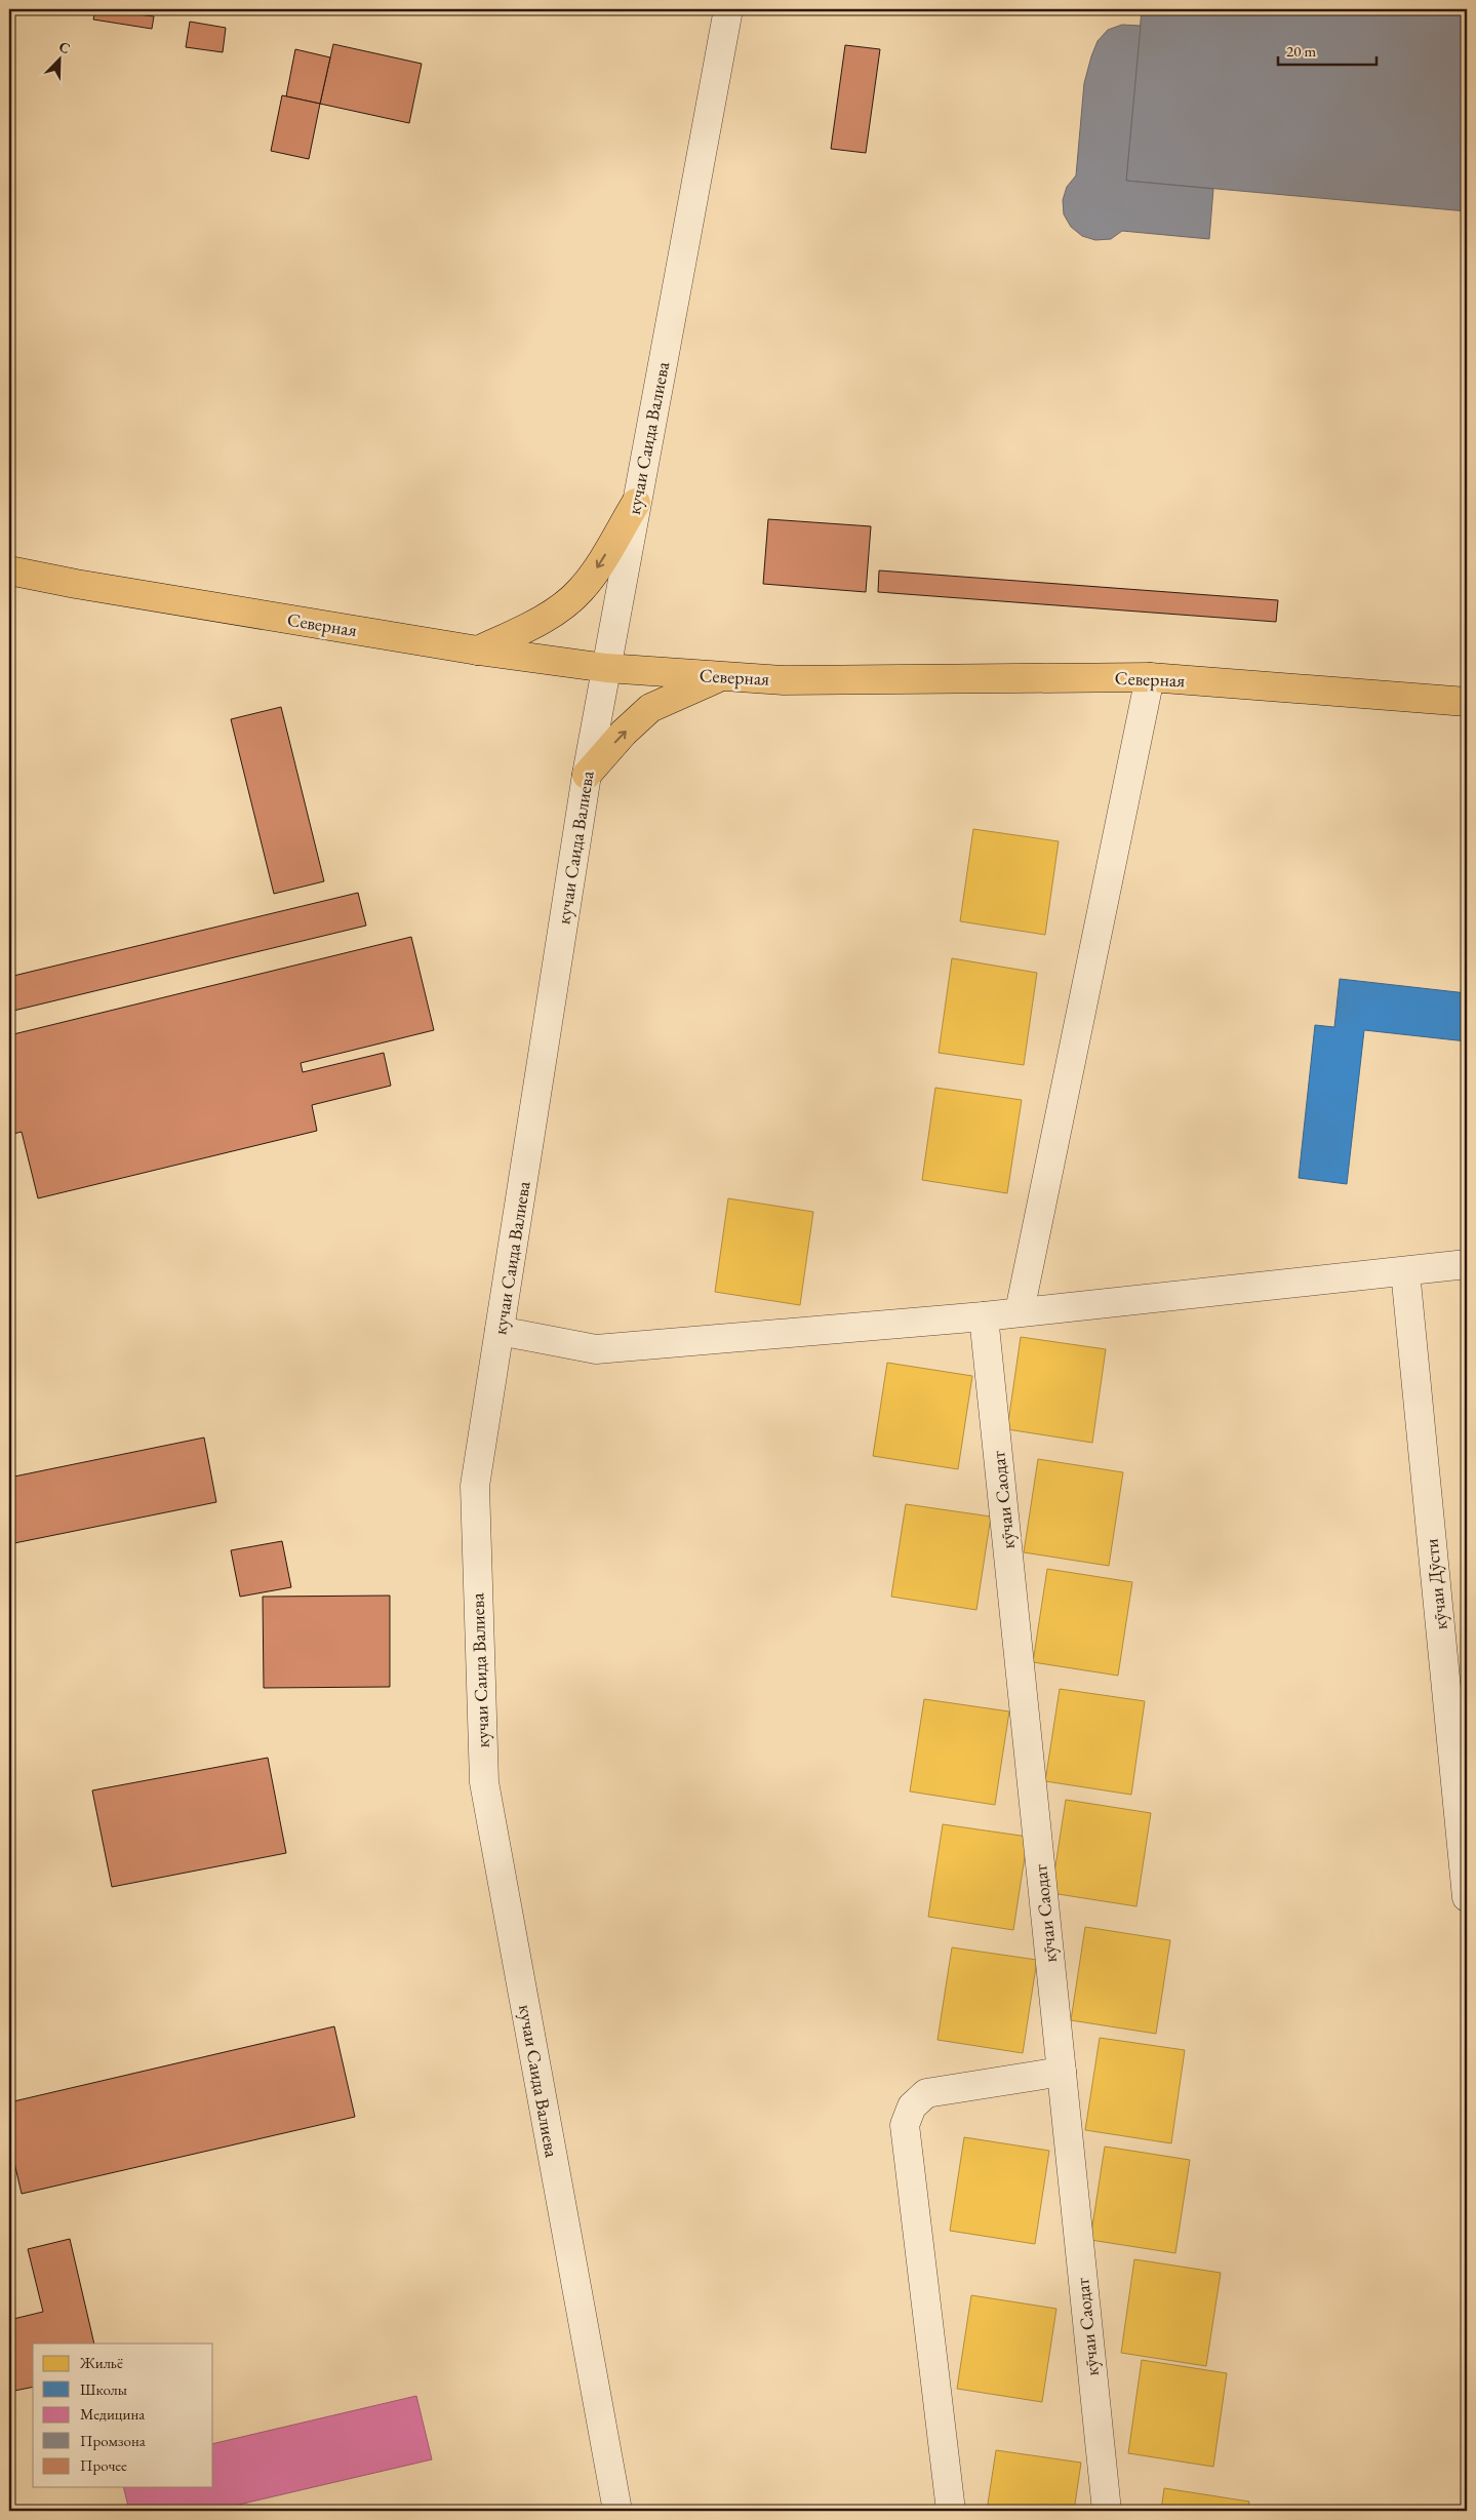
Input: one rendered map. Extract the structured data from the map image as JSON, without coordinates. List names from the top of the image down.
{
  "streets": {
    "main road": ["Северная"],
    "street": ["кучаи Саида Валиева", "кӯчаи Саодат", "кӯчаи Дӯсти"]
  },
  "crossings": [
    ["кучаи Саида Валиева", "Северная"]
  ],
  "legend": [
    "Жильё",
    "Школы",
    "Медицина",
    "Промзона",
    "Прочее"
  ],
  "scale_bar": "20 m",
  "north": "top right"
}
